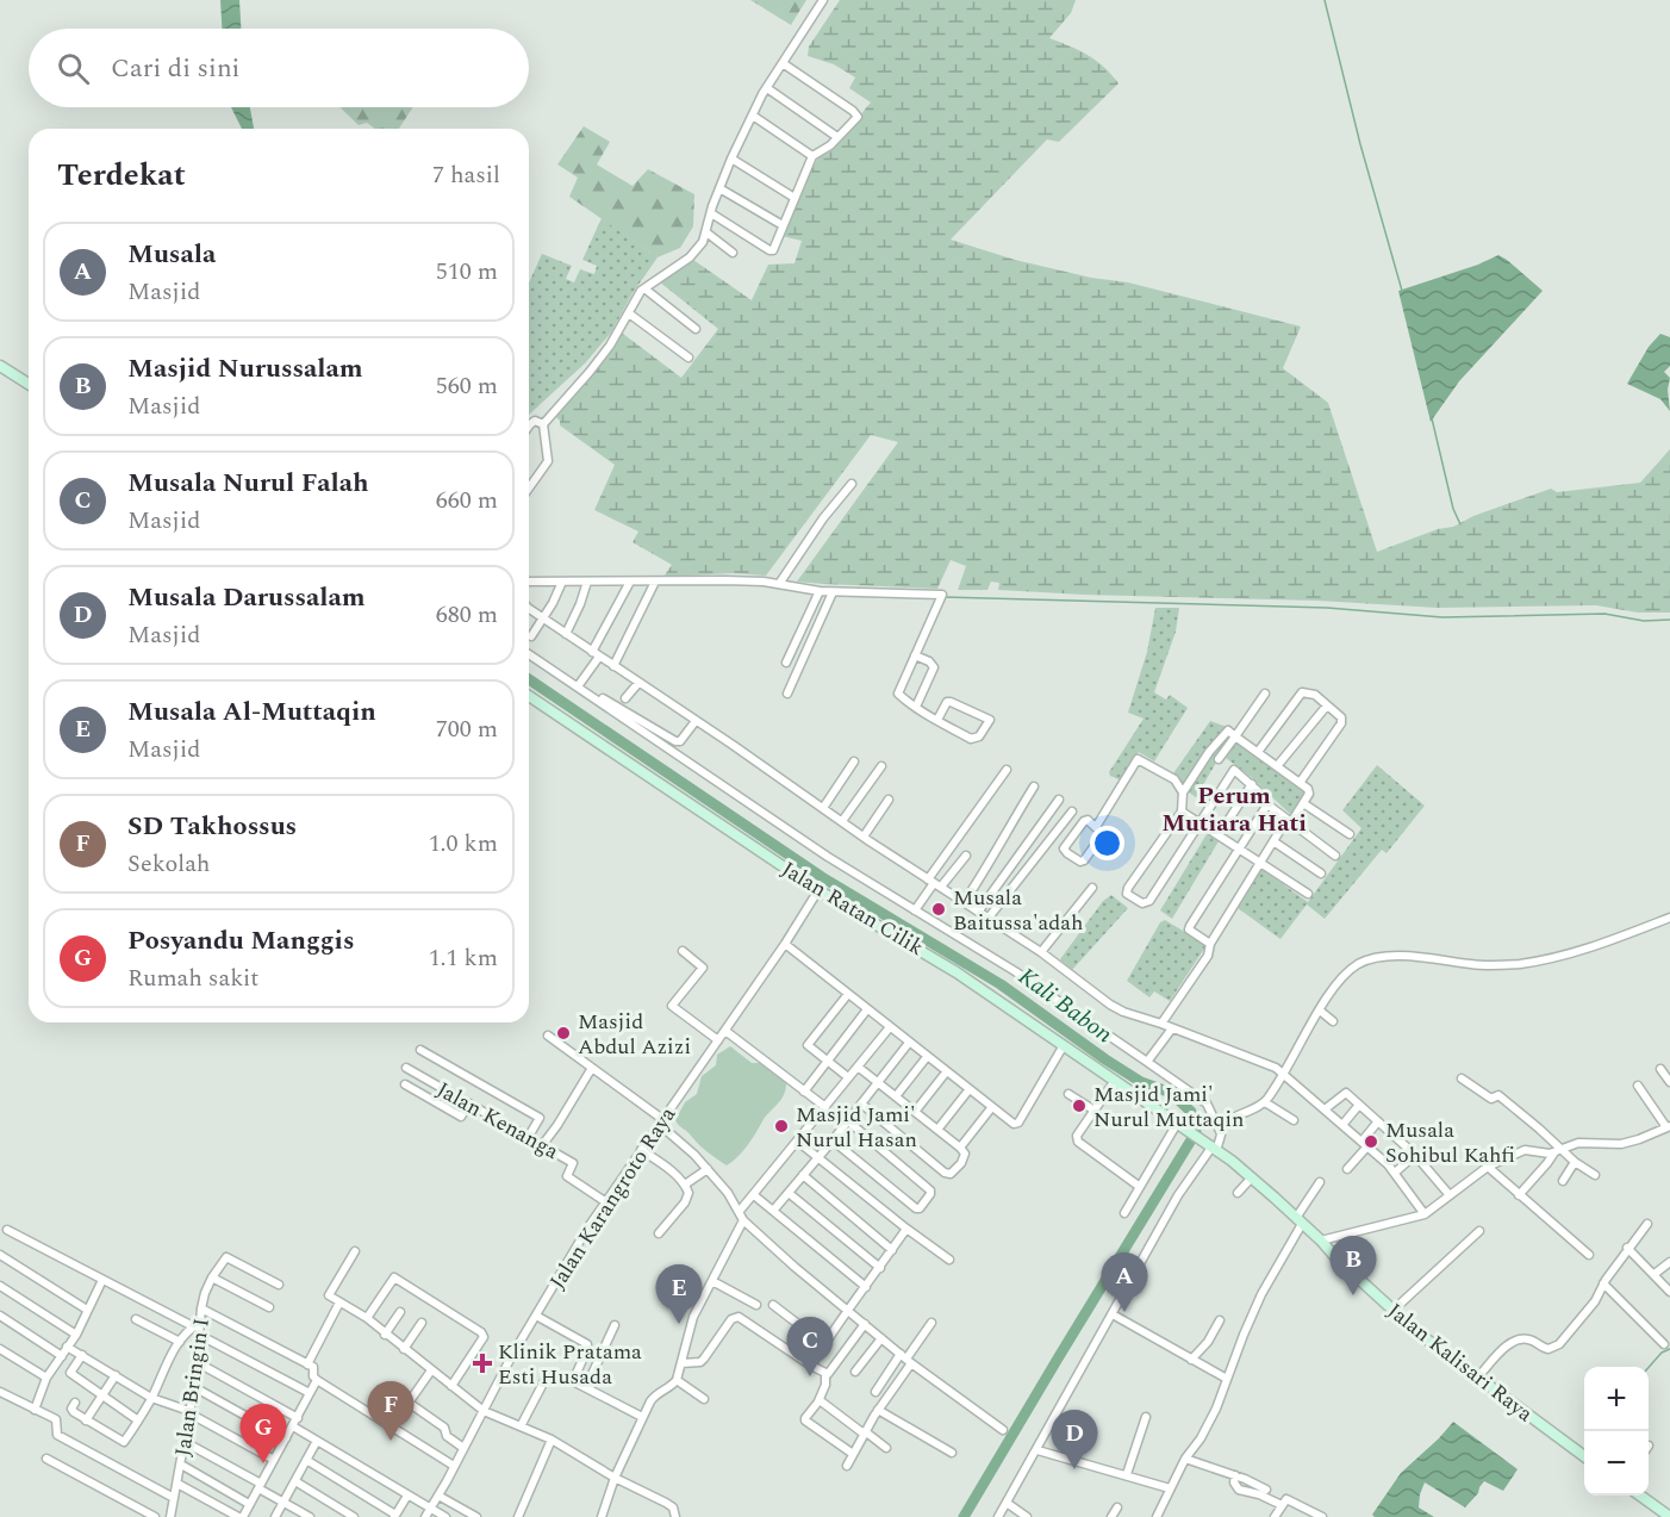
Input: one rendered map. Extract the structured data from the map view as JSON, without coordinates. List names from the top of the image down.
{
  "streets": {
    "street": [
      "Jalan Ratan Cilik",
      "Jalan Kenanga",
      "Jalan Karangroto Raya",
      "Jalan Kalisari Raya",
      "Jalan Bringin I"
    ]
  },
  "crossings": [
    ["Jalan Ratan Cilik", "Jalan Karangroto Raya"],
    ["Jalan Ratan Cilik", "Jalan Kalisari Raya"],
    ["Jalan Kenanga", "Jalan Karangroto Raya"]
  ],
  "districts": ["Perum Mutiara Hati"],
  "water": ["Kali Babon"],
  "places": {
    "other": [
      "Musala Baitussa'adah",
      "Masjid Abdul Azizi",
      "Masjid Jami' Nurul Muttaqin",
      "Masjid Jami' Nurul Hasan",
      "Musala Sohibul Kahfi"
    ],
    "health": ["Klinik Pratama Esti Husada"]
  },
  "page": {
    "search": "Cari di sini",
    "heading": ["Terdekat", "7 hasil"],
    "list": [
      {
        "mark": "A",
        "name": "Musala",
        "note": "Masjid",
        "value": "510 m"
      },
      {
        "mark": "B",
        "name": "Masjid Nurussalam",
        "note": "Masjid",
        "value": "560 m"
      },
      {
        "mark": "C",
        "name": "Musala Nurul Falah",
        "note": "Masjid",
        "value": "660 m"
      },
      {
        "mark": "D",
        "name": "Musala Darussalam",
        "note": "Masjid",
        "value": "680 m"
      },
      {
        "mark": "E",
        "name": "Musala Al-Muttaqin",
        "note": "Masjid",
        "value": "700 m"
      },
      {
        "mark": "F",
        "name": "SD Takhossus",
        "note": "Sekolah",
        "value": "1.0 km"
      },
      {
        "mark": "G",
        "name": "Posyandu Manggis",
        "note": "Rumah sakit",
        "value": "1.1 km"
      }
    ],
    "pins": [
      "B",
      "A",
      "E",
      "C",
      "F",
      "G",
      "D"
    ],
    "map_buttons": ["+", "−"]
  }
}
